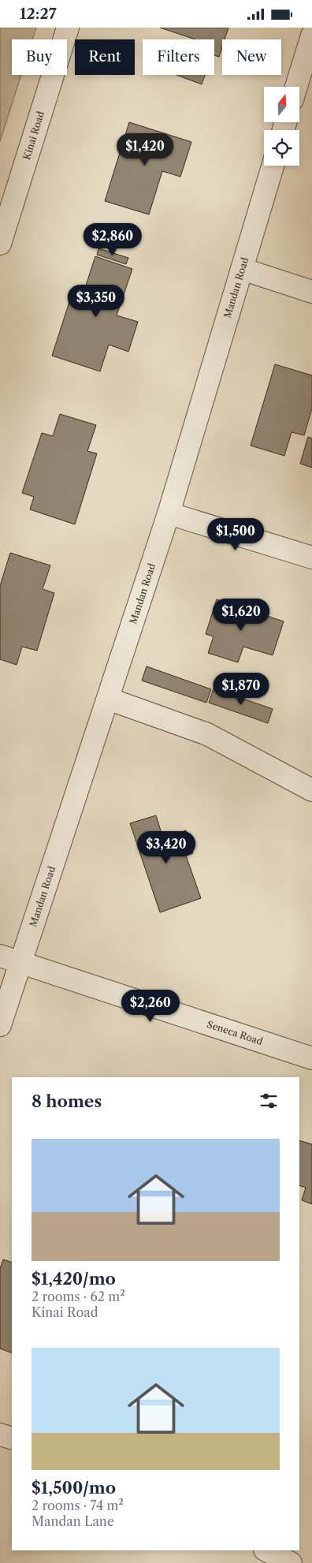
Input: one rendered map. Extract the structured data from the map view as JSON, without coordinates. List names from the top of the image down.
{
  "streets": {
    "street": ["Kinai Road", "Mandan Road", "Seneca Road"]
  },
  "crossings": [
    ["Mandan Road", "Seneca Road"]
  ],
  "north": "top",
  "page": {
    "status": "12:27",
    "chip": [
      "Buy",
      "Rent",
      "Filters",
      "New"
    ],
    "price": [
      "$1,420",
      "$2,860",
      "$3,350",
      "$1,500",
      "$1,620",
      "$1,870",
      "$3,420",
      "$2,260"
    ],
    "heading": "8 homes",
    "list": [
      {
        "name": "$1,420/mo",
        "note": "2 rooms · 62 m² · Kinai Road"
      },
      {
        "name": "$1,500/mo",
        "note": "2 rooms · 74 m² · Mandan Lane"
      }
    ]
  }
}
